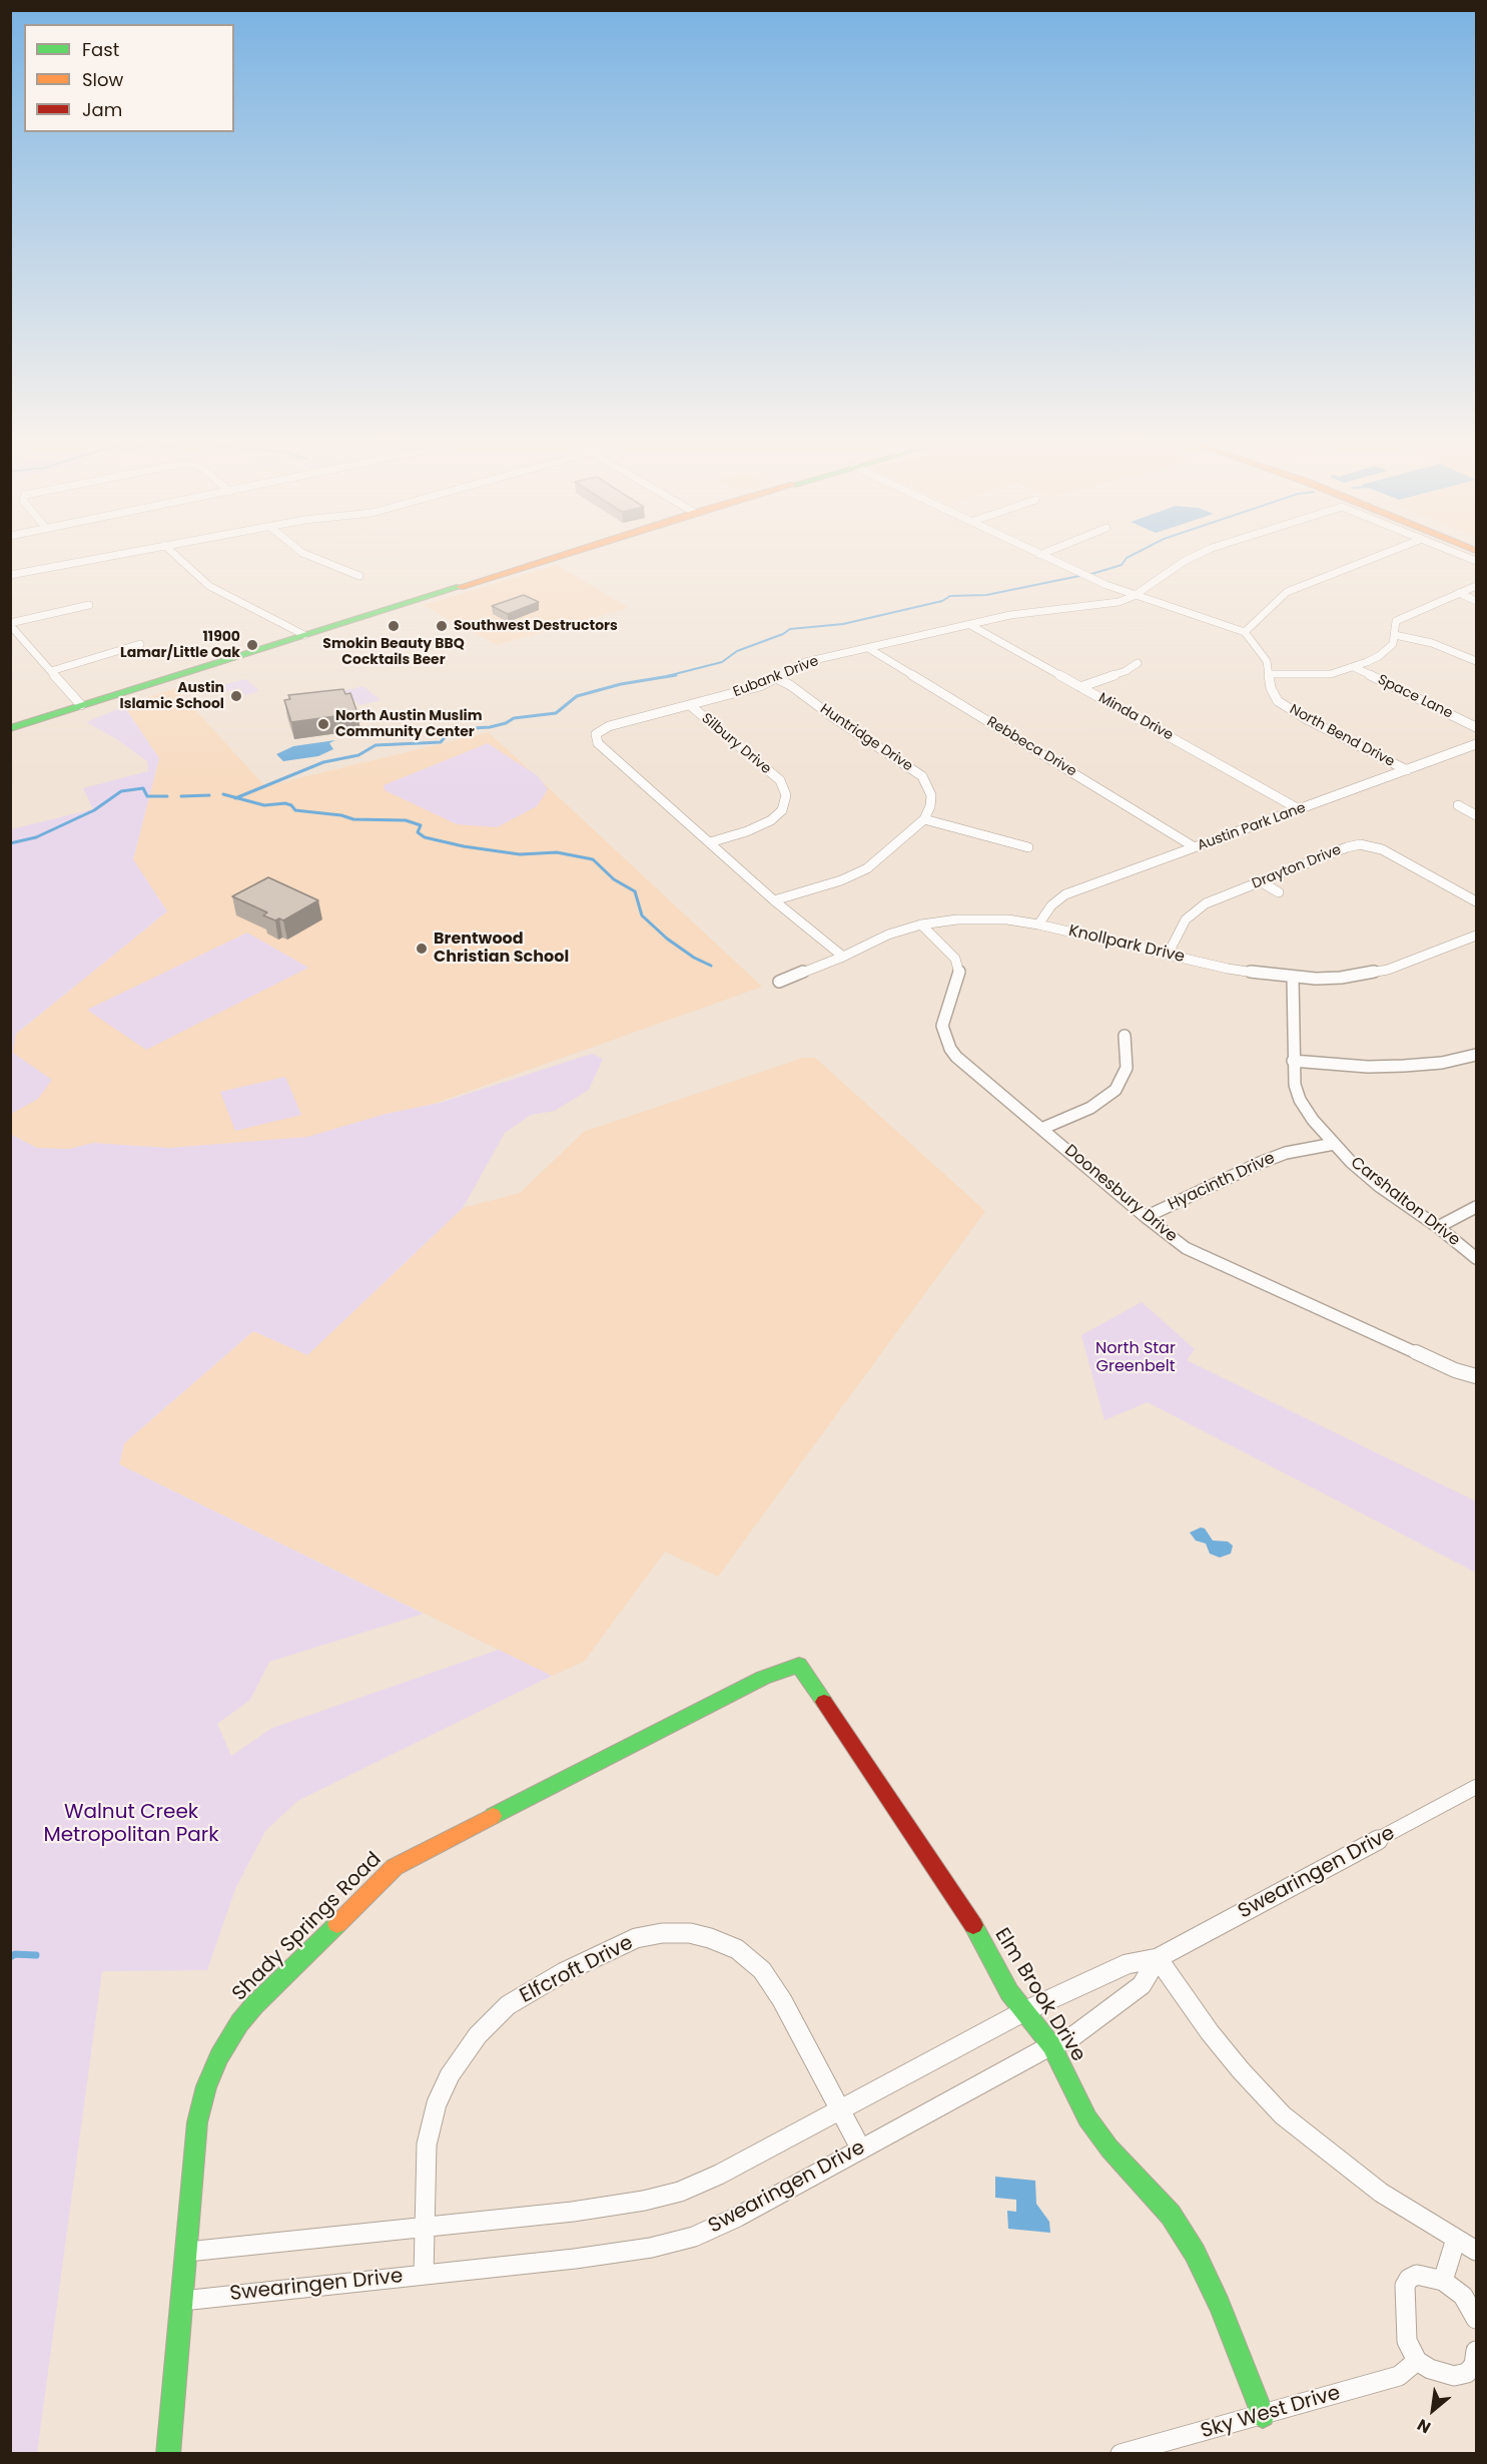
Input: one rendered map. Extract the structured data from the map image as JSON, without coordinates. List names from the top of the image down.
{
  "streets": {
    "main road": ["Shady Springs Road", "Elm Brook Drive"],
    "street": [
      "Eubank Drive",
      "Space Lane",
      "Minda Drive",
      "North Bend Drive",
      "Huntridge Drive",
      "Silbury Drive",
      "Rebbeca Drive",
      "Austin Park Lane",
      "Drayton Drive",
      "Knollpark Drive",
      "Hyacinth Drive",
      "Doonesbury Drive",
      "Carshalton Drive",
      "Swearingen Drive",
      "Elfcroft Drive",
      "Sky West Drive"
    ]
  },
  "crossings": [
    ["Eubank Drive", "Minda Drive"],
    ["Eubank Drive", "Huntridge Drive"],
    ["Eubank Drive", "Silbury Drive"],
    ["Eubank Drive", "Rebbeca Drive"],
    ["Eubank Drive", "Knollpark Drive"],
    ["Minda Drive", "Austin Park Lane"],
    ["North Bend Drive", "Austin Park Lane"],
    ["Rebbeca Drive", "Austin Park Lane"],
    ["Austin Park Lane", "Knollpark Drive"],
    ["Drayton Drive", "Knollpark Drive"],
    ["Knollpark Drive", "Doonesbury Drive"],
    ["Knollpark Drive", "Carshalton Drive"],
    ["Hyacinth Drive", "Doonesbury Drive"],
    ["Hyacinth Drive", "Carshalton Drive"],
    ["Swearingen Drive", "Shady Springs Road"],
    ["Swearingen Drive", "Elfcroft Drive"],
    ["Swearingen Drive", "Elm Brook Drive"],
    ["Shady Springs Road", "Elm Brook Drive"],
    ["Elm Brook Drive", "Sky West Drive"]
  ],
  "parks": ["North Star Greenbelt", "Walnut Creek Metropolitan Park"],
  "places": [
    "Smokin Beauty BBQ Cocktails Beer",
    "Southwest Destructors",
    "11900 Lamar/Little Oak",
    "Austin Islamic School",
    "North Austin Muslim Community Center",
    "Brentwood Christian School"
  ],
  "legend": ["Fast", "Slow", "Jam"],
  "north": "bottom left"
}
